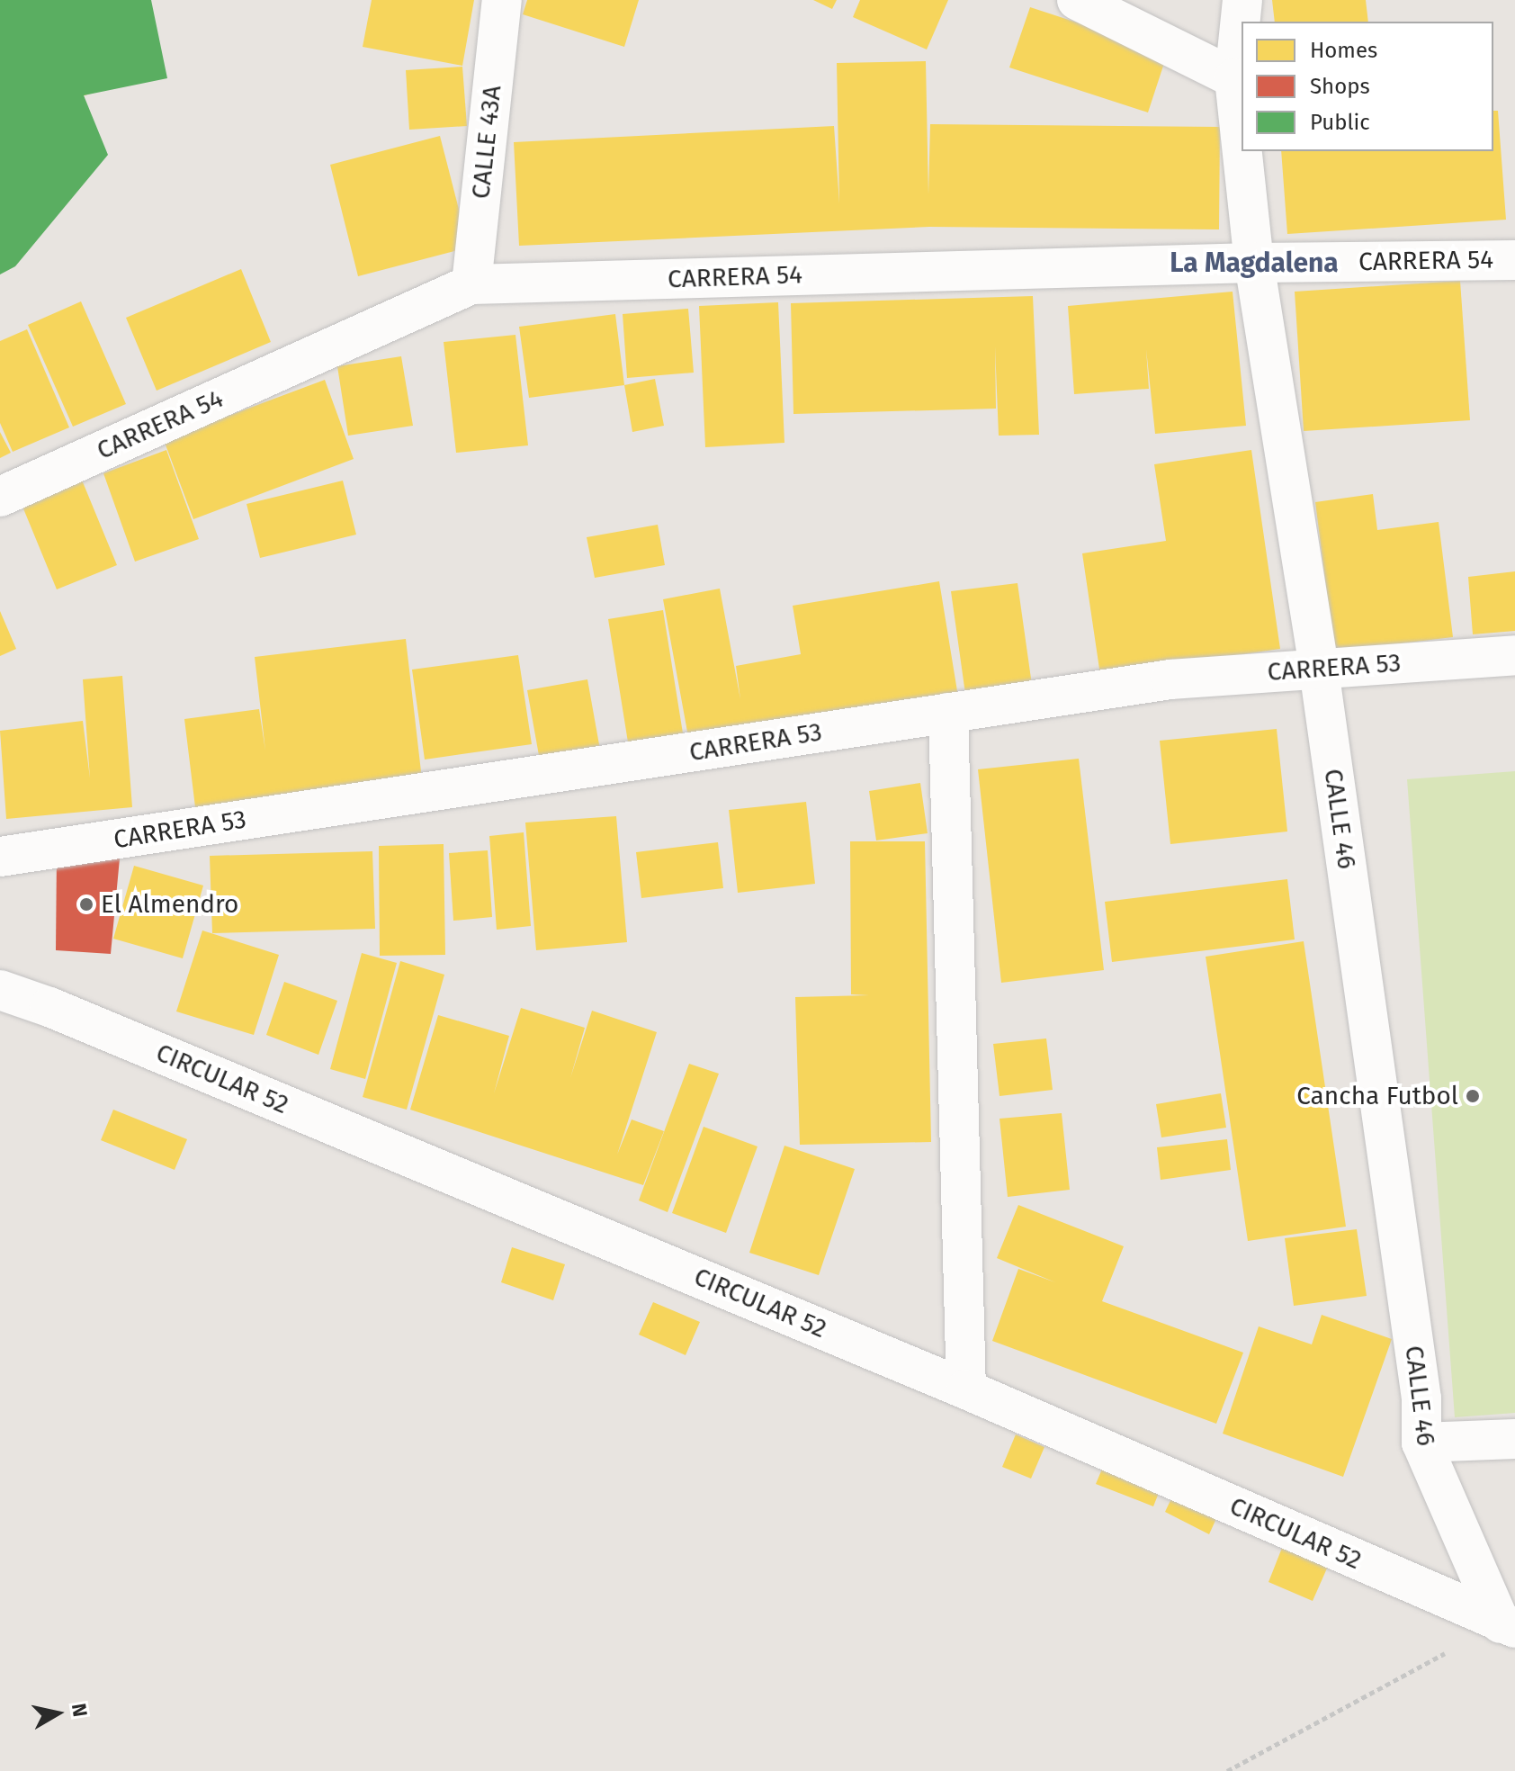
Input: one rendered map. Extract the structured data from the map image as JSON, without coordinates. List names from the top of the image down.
{
  "streets": {
    "street": [
      "CALLE 43A",
      "CARRERA 54",
      "CARRERA 53",
      "CALLE 46",
      "CIRCULAR 52"
    ]
  },
  "crossings": [
    ["CALLE 43A", "CARRERA 54"],
    ["CARRERA 54", "CALLE 46"],
    ["CARRERA 53", "CALLE 46"],
    ["CALLE 46", "CIRCULAR 52"]
  ],
  "districts": ["La Magdalena"],
  "places": ["El Almendro", "Cancha Futbol"],
  "legend": ["Homes", "Shops", "Public"],
  "north": "right"
}
